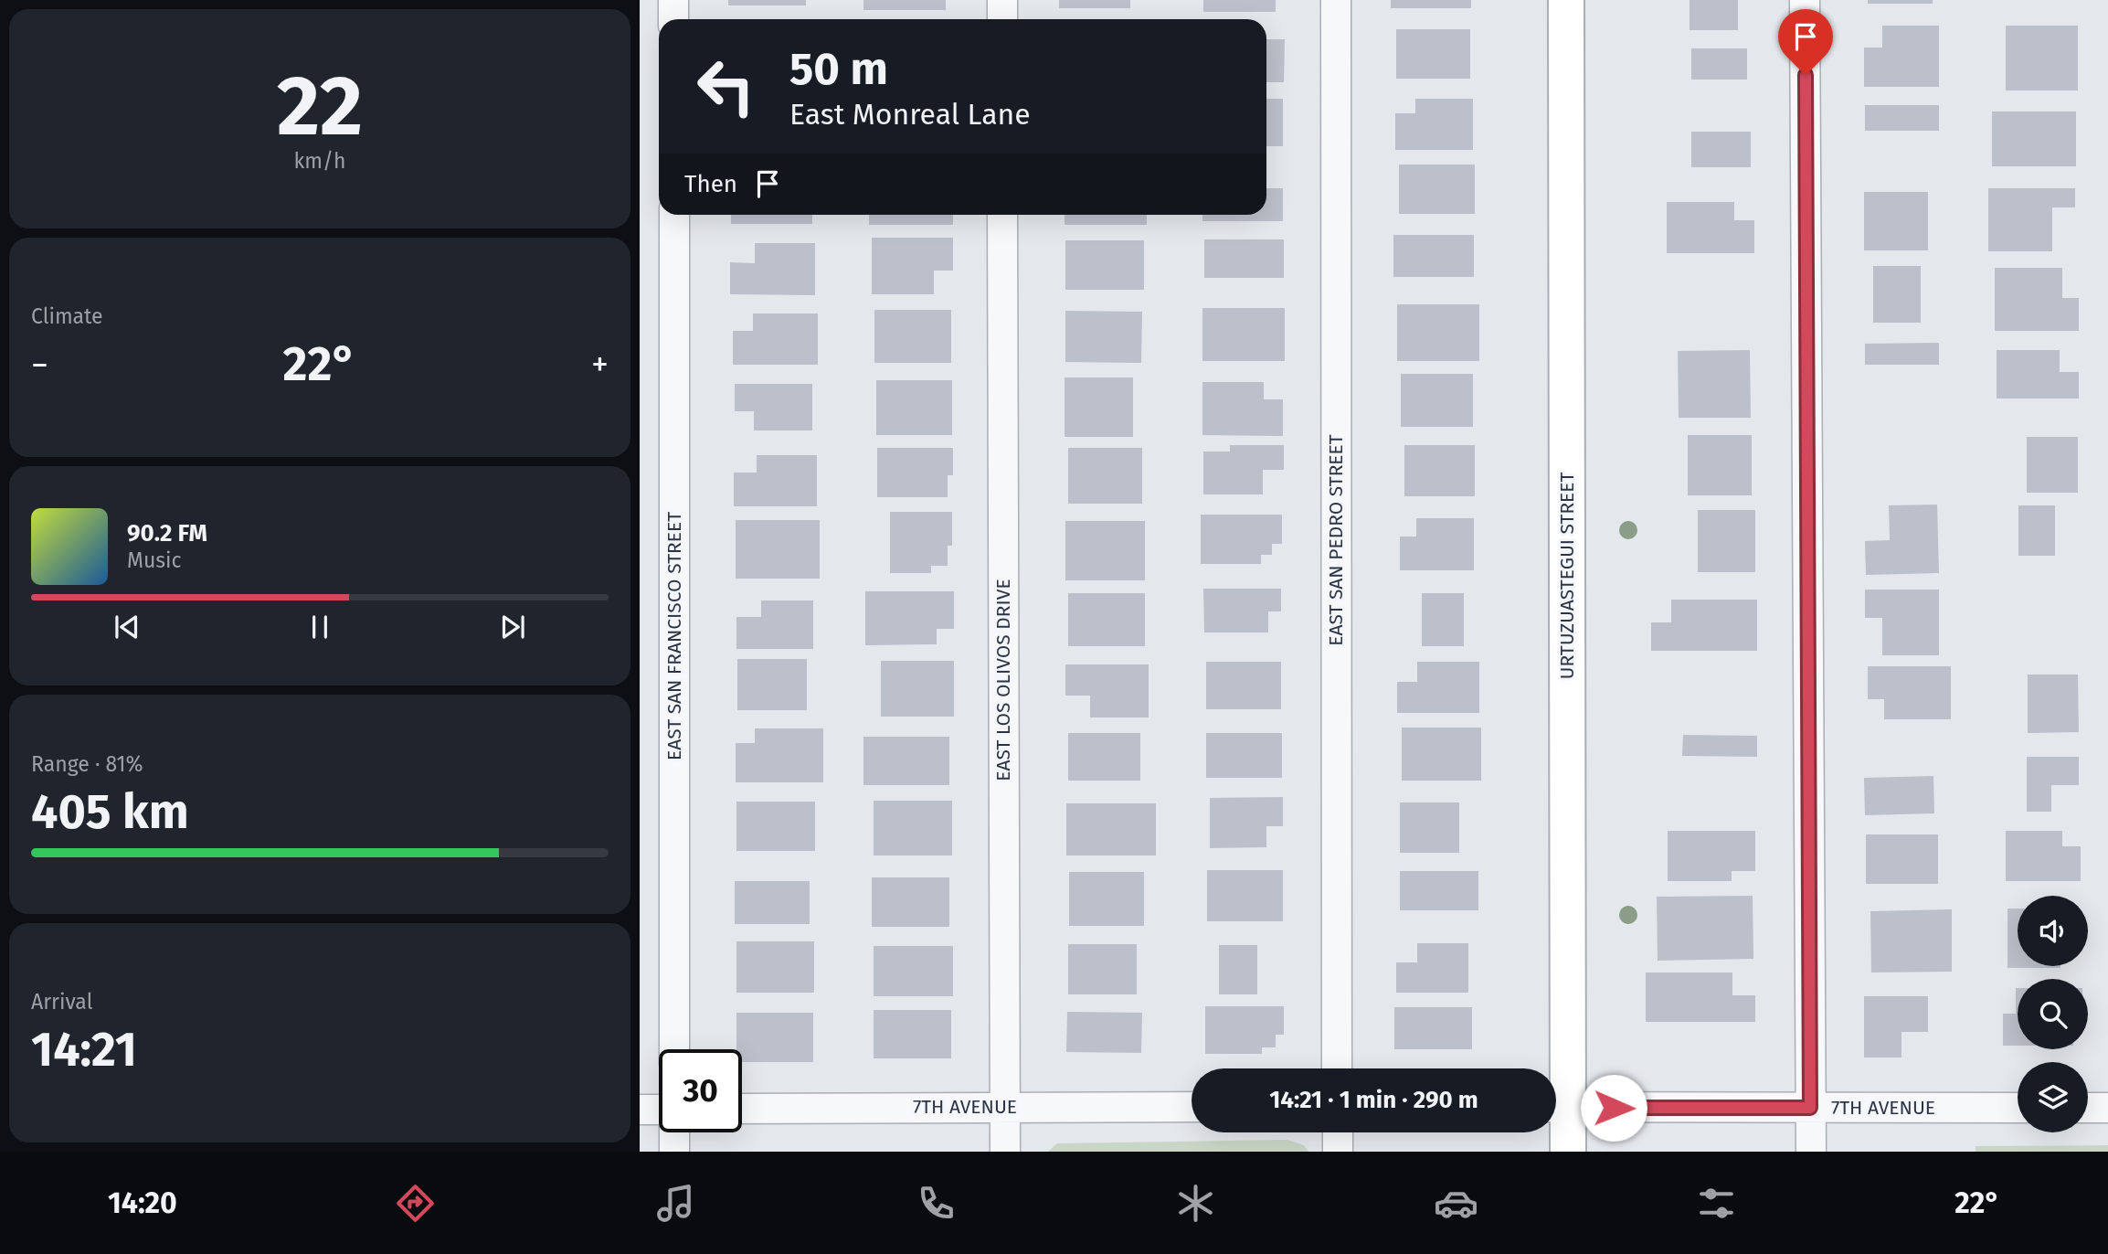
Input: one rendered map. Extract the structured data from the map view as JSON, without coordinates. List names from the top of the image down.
{
  "streets": {
    "main road": ["URTUZUASTEGUI STREET"],
    "street": [
      "EAST SAN PEDRO STREET",
      "EAST SAN FRANCISCO STREET",
      "EAST LOS OLIVOS DRIVE",
      "7TH AVENUE"
    ]
  },
  "crossings": [
    ["URTUZUASTEGUI STREET", "7TH AVENUE"],
    ["EAST LOS OLIVOS DRIVE", "7TH AVENUE"]
  ],
  "page": {
    "tile": [
      ["22", "km/h"],
      "Climate",
      ["Range · 81%", "405 km"],
      ["Arrival", "14:21"]
    ],
    "turn": ["50 m", "East Monreal Lane"],
    "then": "Then",
    "heat": ["−", "22°", "+"],
    "song": ["90.2 FM", "Music"],
    "limit": "30",
    "trip": "14:21 · 1 min · 290 m",
    "tabs": ["14:20", "22°"]
  }
}
